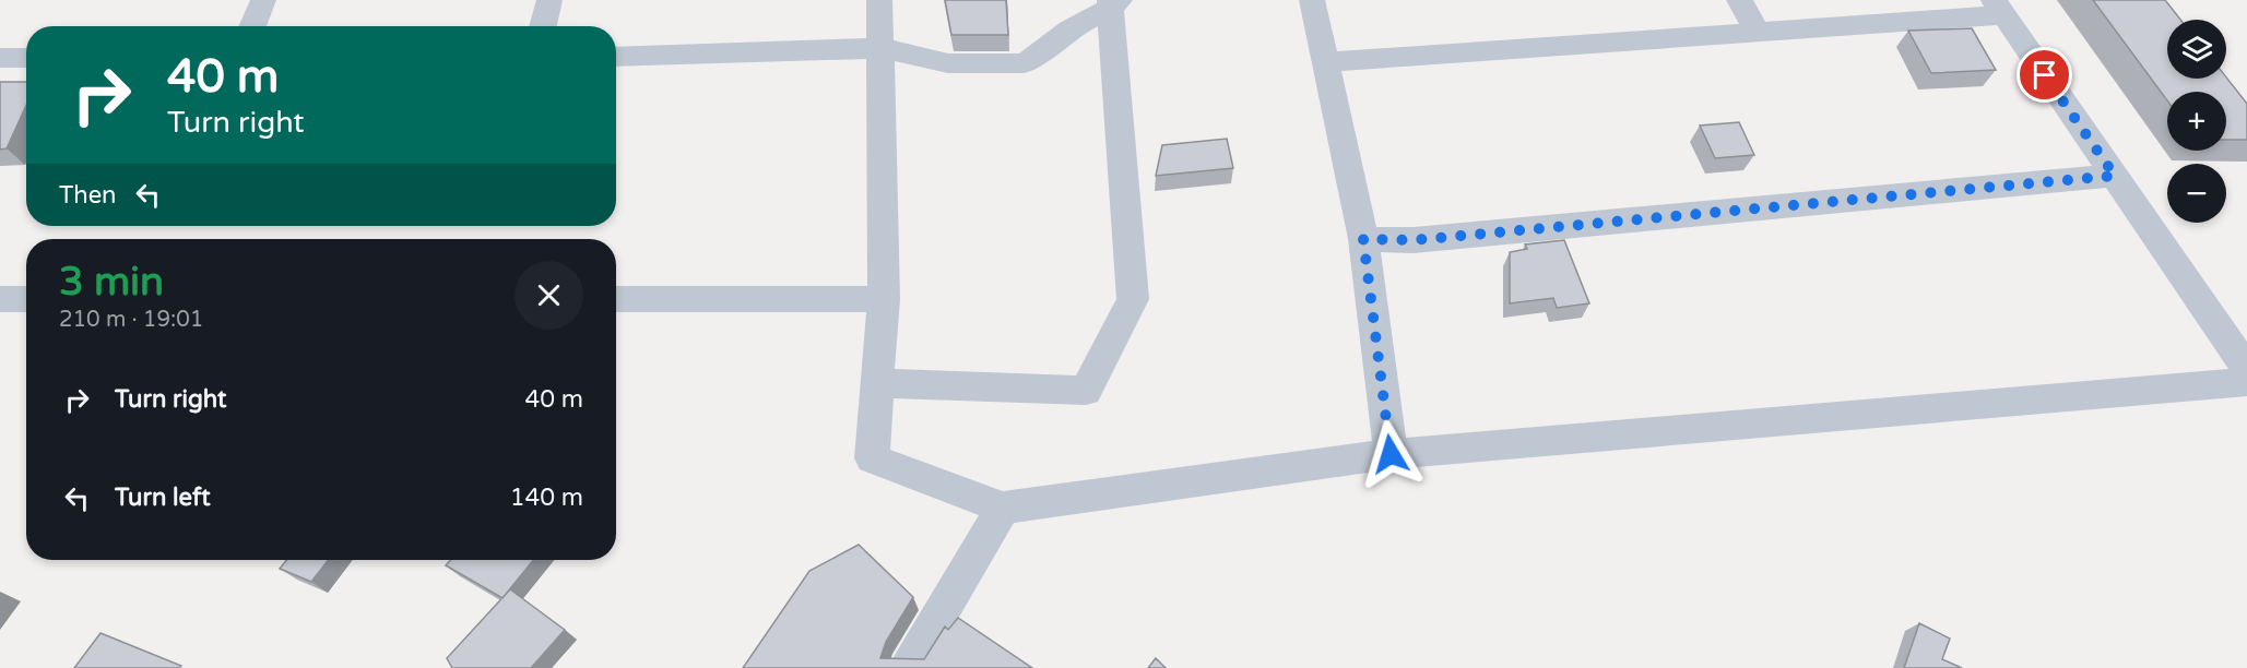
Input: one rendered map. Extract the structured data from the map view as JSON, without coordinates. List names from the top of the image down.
{
  "page": {
    "map_buttons": ["+", "−"],
    "turn": ["40 m", "Turn right"],
    "then": "Then",
    "heading": ["3 min", "210 m · 19:01"],
    "list": [
      {
        "name": "Turn right",
        "value": "40 m"
      },
      {
        "name": "Turn left",
        "value": "140 m"
      }
    ]
  }
}
